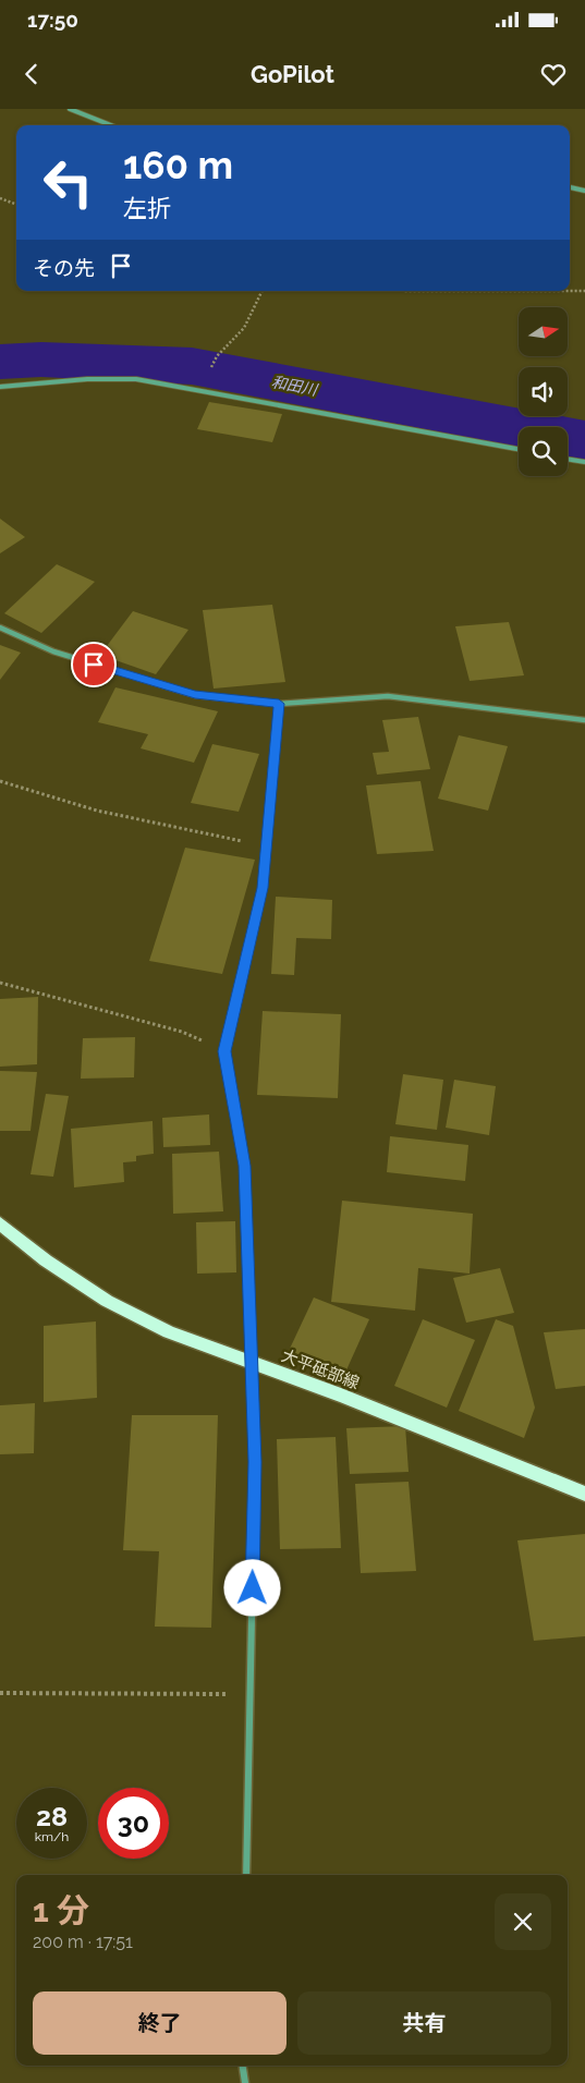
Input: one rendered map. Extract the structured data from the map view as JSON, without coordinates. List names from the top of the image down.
{
  "streets": {
    "main road": ["大平砥部線"]
  },
  "water": ["和田川"],
  "north": "right",
  "page": {
    "status": "17:50",
    "header": "GoPilot",
    "turn": ["160 m", "左折"],
    "then": "その先",
    "speed": "28 km/h",
    "limit": "30",
    "heading": ["1 分", "200 m · 17:51"],
    "buttons": ["終了", "共有"]
  }
}
